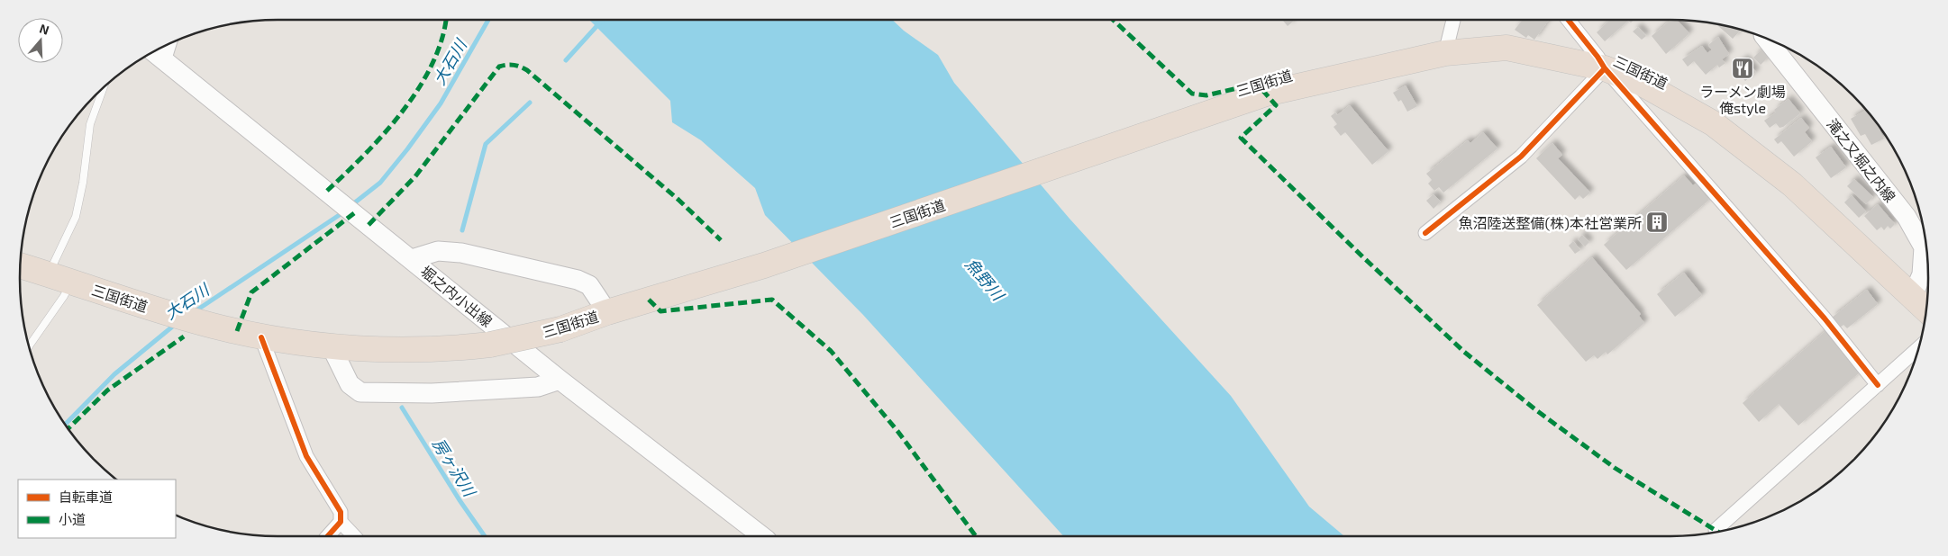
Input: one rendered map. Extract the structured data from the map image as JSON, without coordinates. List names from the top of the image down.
{
  "streets": {
    "highway": ["三国街道"],
    "main road": ["滝之又堀之内線", "堀之内小出線"]
  },
  "crossings": [
    ["三国街道", "滝之又堀之内線"]
  ],
  "water": ["大石川", "魚野川", "房ヶ沢川"],
  "places": {
    "restaurant": ["ラーメン劇場 俺style"],
    "building": ["魚沼陸送整備(株)本社営業所"]
  },
  "legend": ["自転車道", "小道"],
  "north": "top"
}
